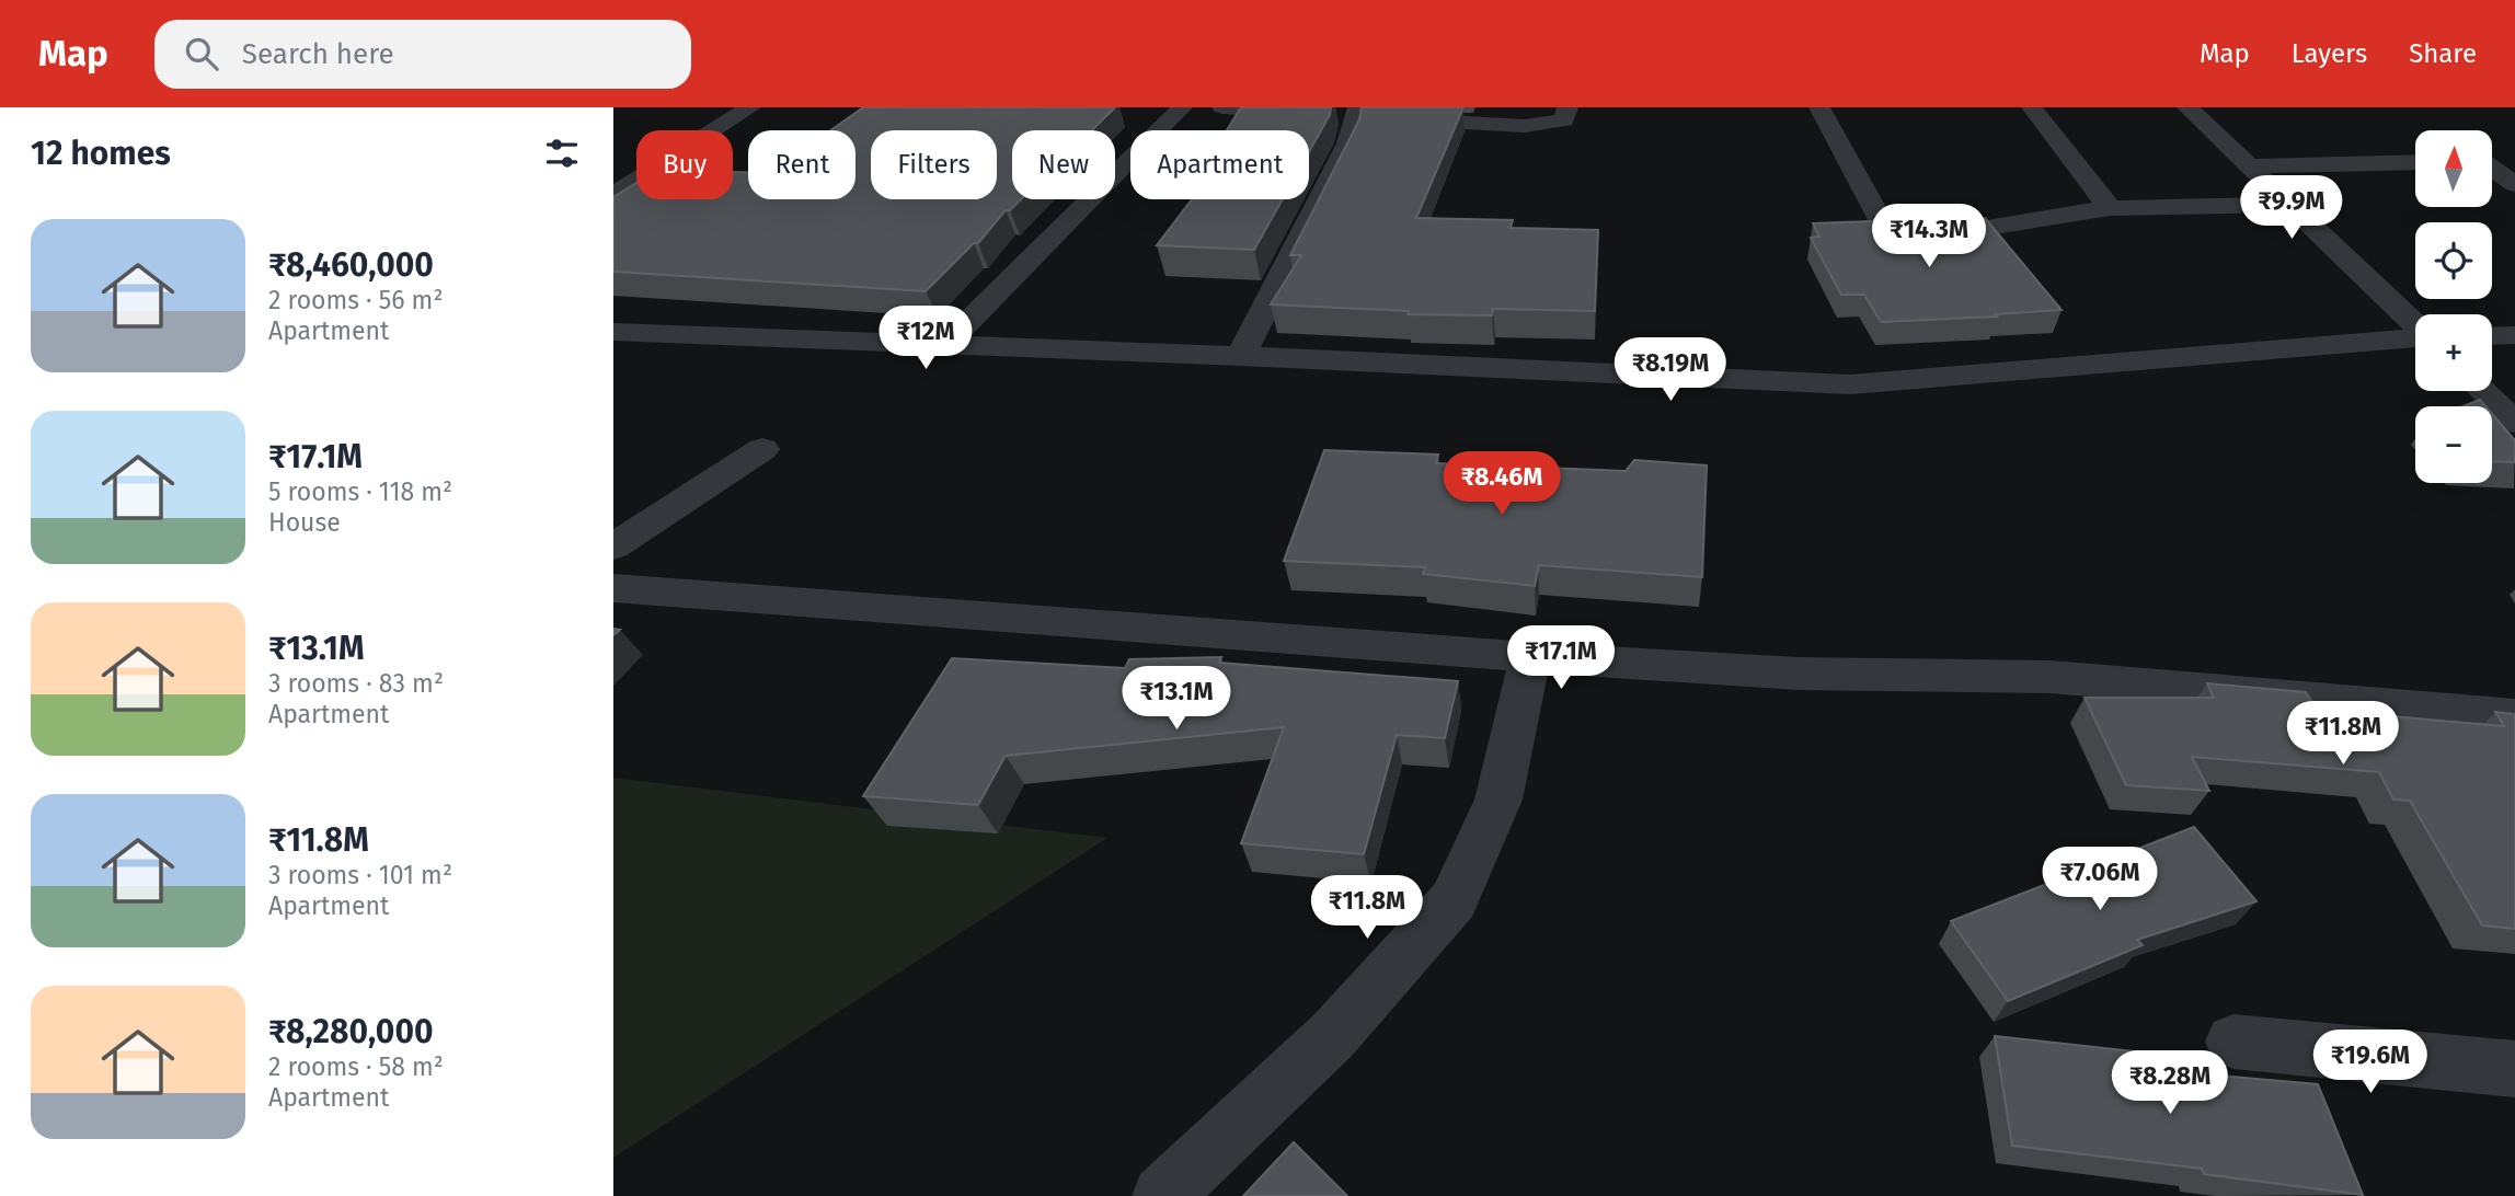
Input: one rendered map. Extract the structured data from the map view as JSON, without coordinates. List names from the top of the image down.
{
  "north": "top",
  "page": {
    "header": "Map",
    "search": "Search here",
    "nav": ["Map", "Layers", "Share"],
    "heading": "12 homes",
    "map_buttons": ["+", "−"],
    "chip": [
      "Buy",
      "Rent",
      "Filters",
      "New",
      "Apartment"
    ],
    "price": [
      "₹9.9M",
      "₹14.3M",
      "₹12M",
      "₹8.19M",
      "₹8.46M",
      "₹17.1M",
      "₹13.1M",
      "₹11.8M",
      "₹7.06M",
      "₹11.8M",
      "₹19.6M",
      "₹8.28M"
    ],
    "list": [
      {
        "name": "₹8,460,000",
        "note": "2 rooms · 56 m² · Apartment"
      },
      {
        "name": "₹17.1M",
        "note": "5 rooms · 118 m² · House"
      },
      {
        "name": "₹13.1M",
        "note": "3 rooms · 83 m² · Apartment"
      },
      {
        "name": "₹11.8M",
        "note": "3 rooms · 101 m² · Apartment"
      },
      {
        "name": "₹8,280,000",
        "note": "2 rooms · 58 m² · Apartment"
      }
    ]
  }
}
